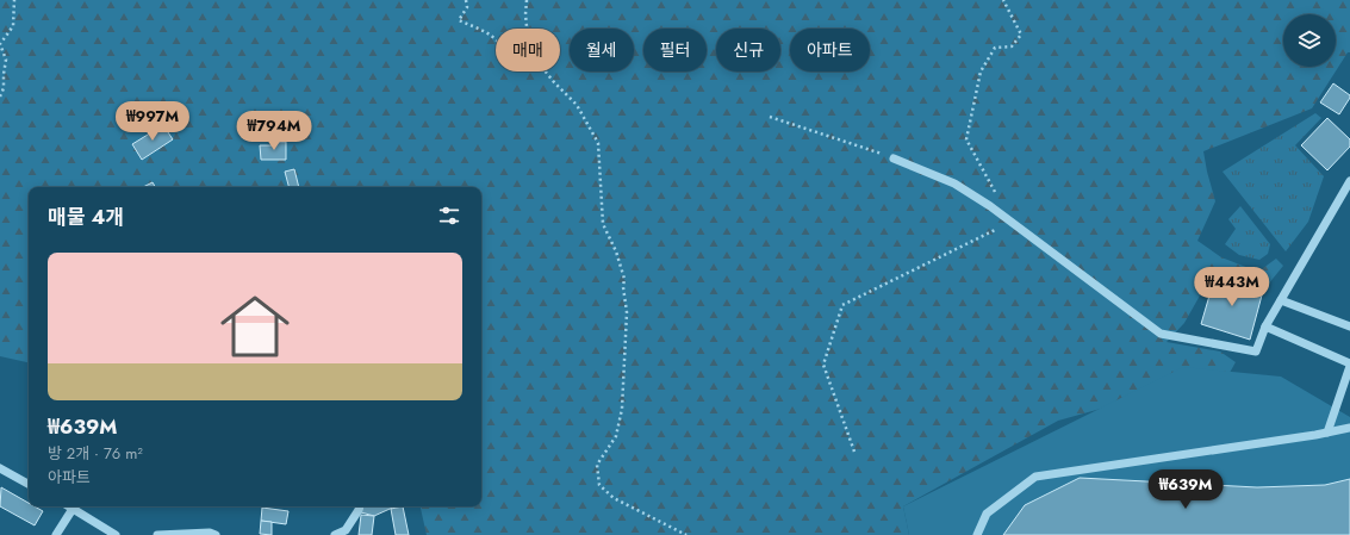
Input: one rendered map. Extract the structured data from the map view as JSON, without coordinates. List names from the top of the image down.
{
  "page": {
    "chip": [
      "매매",
      "월세",
      "필터",
      "신규",
      "아파트"
    ],
    "price": [
      "₩997M",
      "₩794M",
      "₩443M",
      "₩639M"
    ],
    "heading": "매물 4개",
    "list": [
      {
        "name": "₩639M",
        "note": "방 2개 · 76 m² · 아파트"
      }
    ]
  }
}
